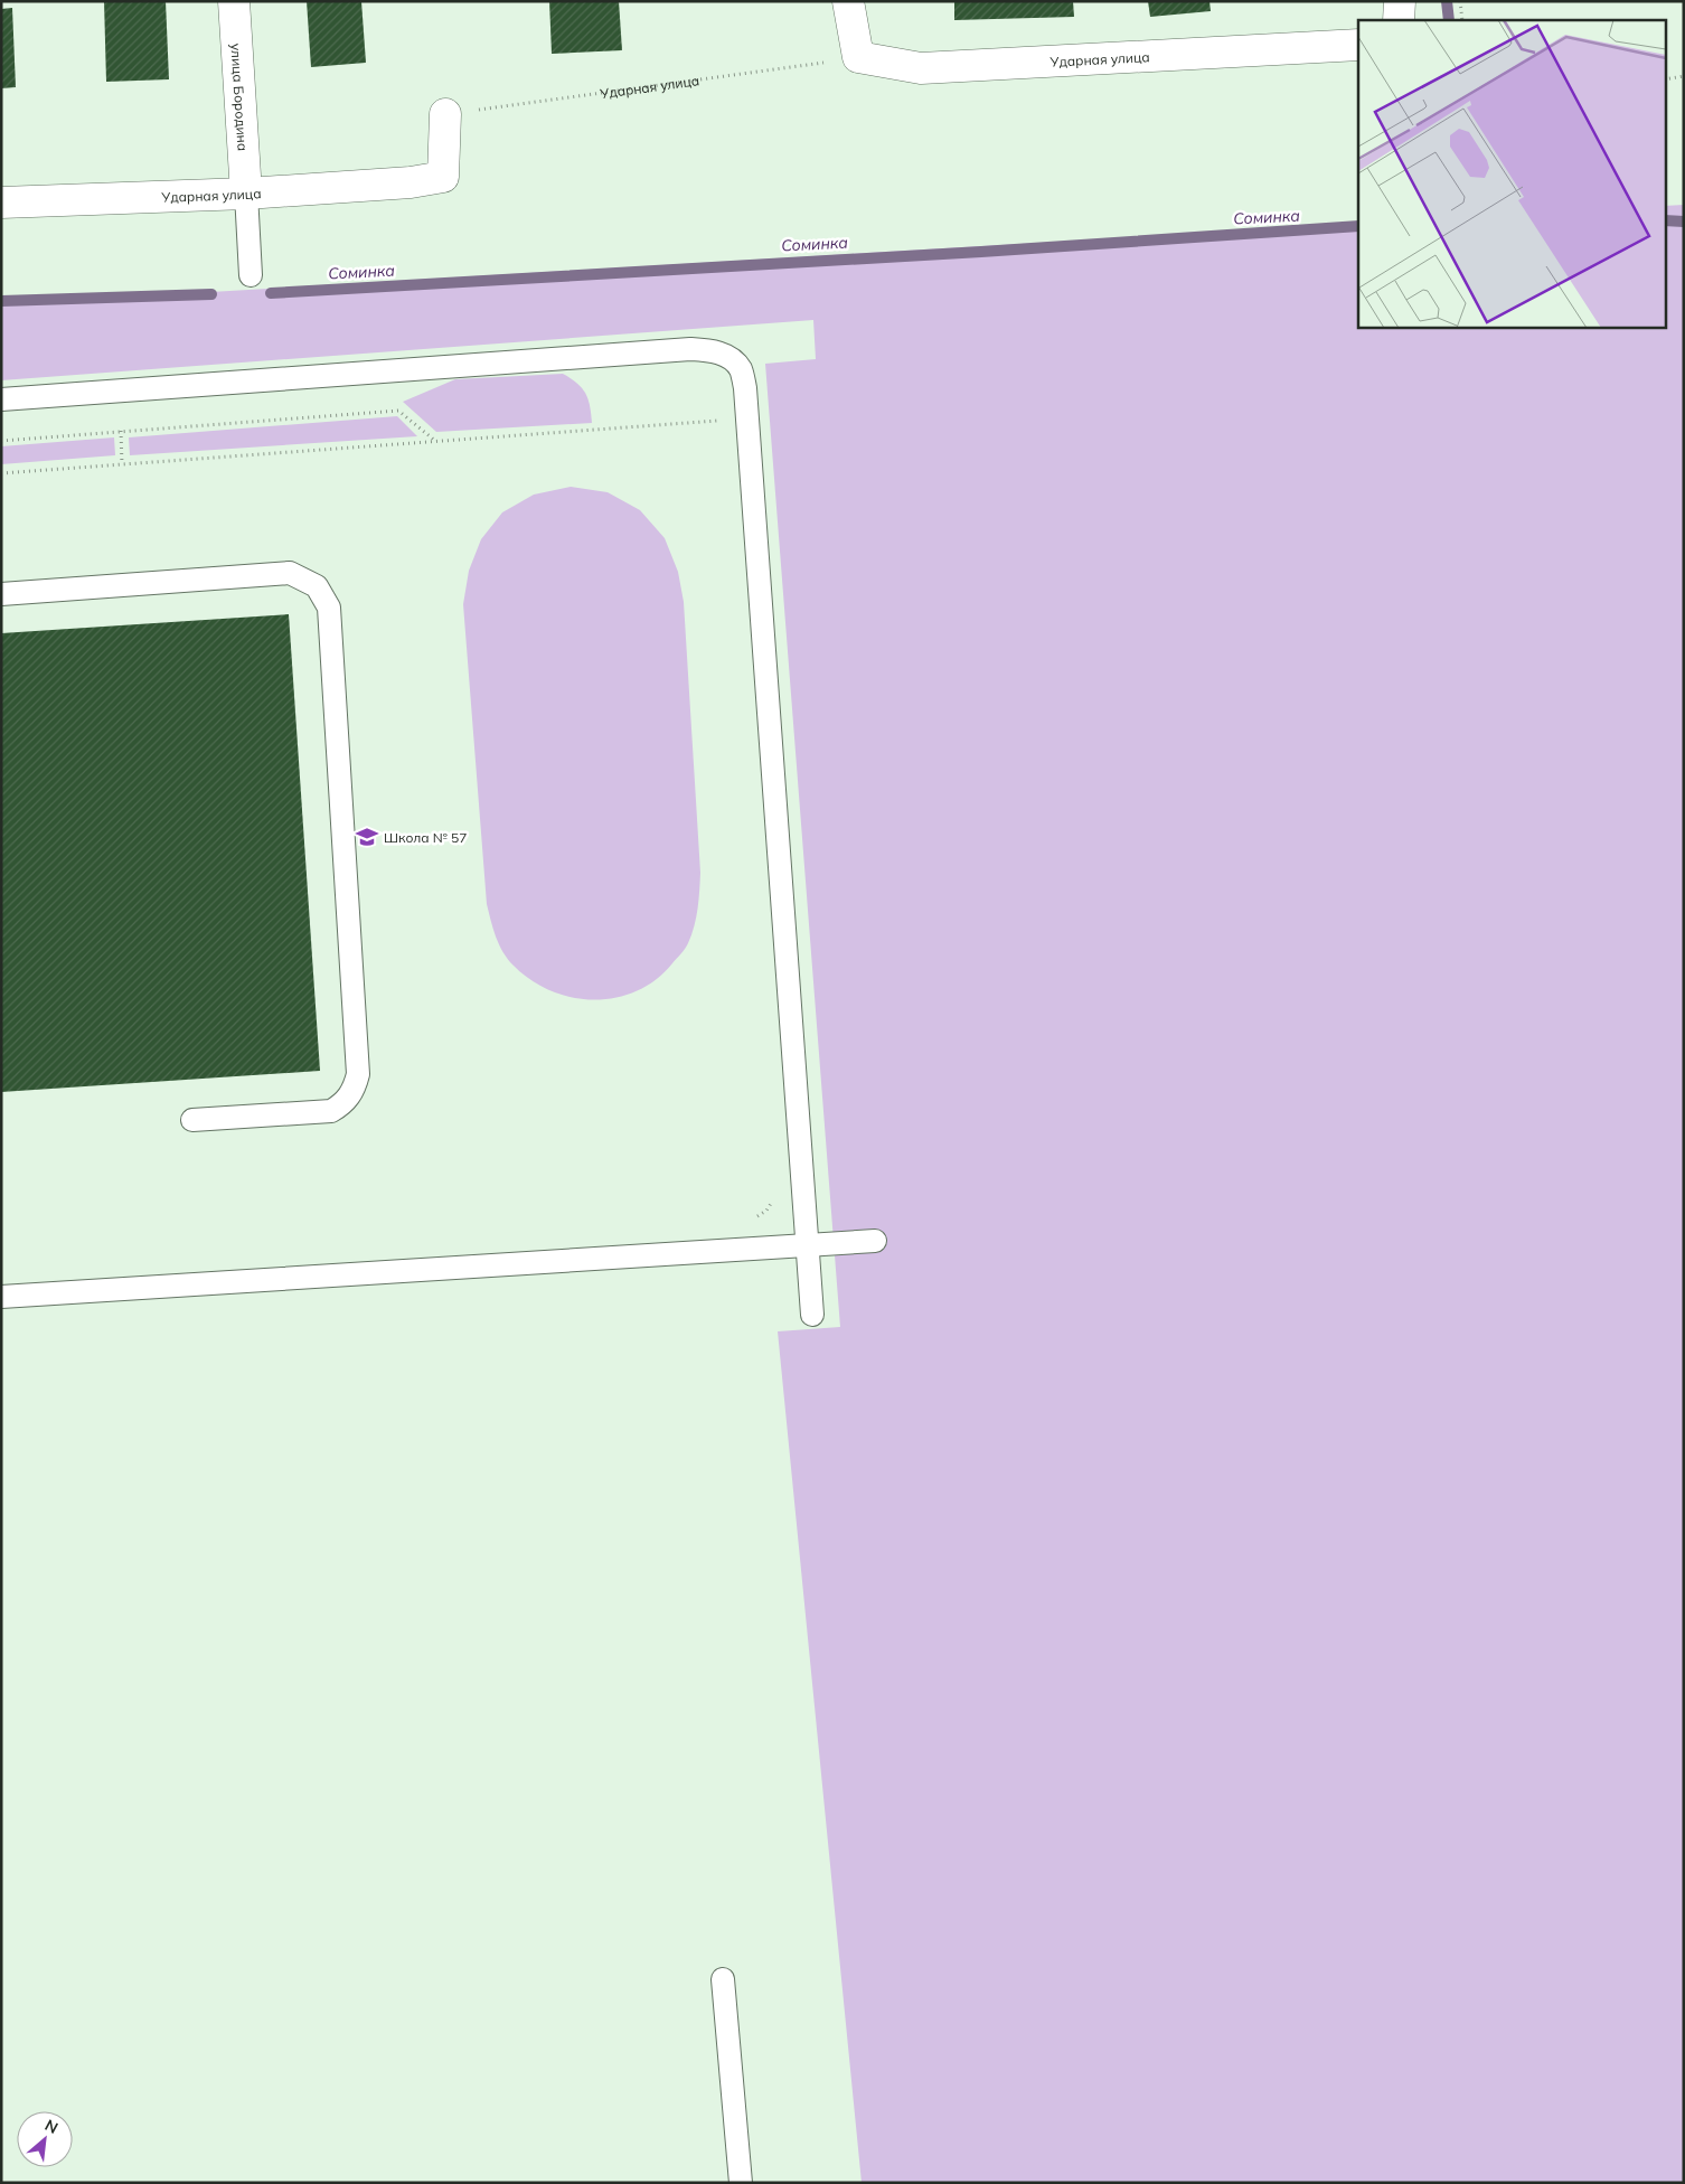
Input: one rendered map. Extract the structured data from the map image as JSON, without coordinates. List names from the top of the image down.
{
  "streets": {
    "street": ["Ударная улица", "улица Бородина"]
  },
  "crossings": [
    ["Ударная улица", "улица Бородина"]
  ],
  "water": ["Соминка"],
  "places": {
    "school or university": ["Школа № 57"]
  },
  "north": "top right"
}
